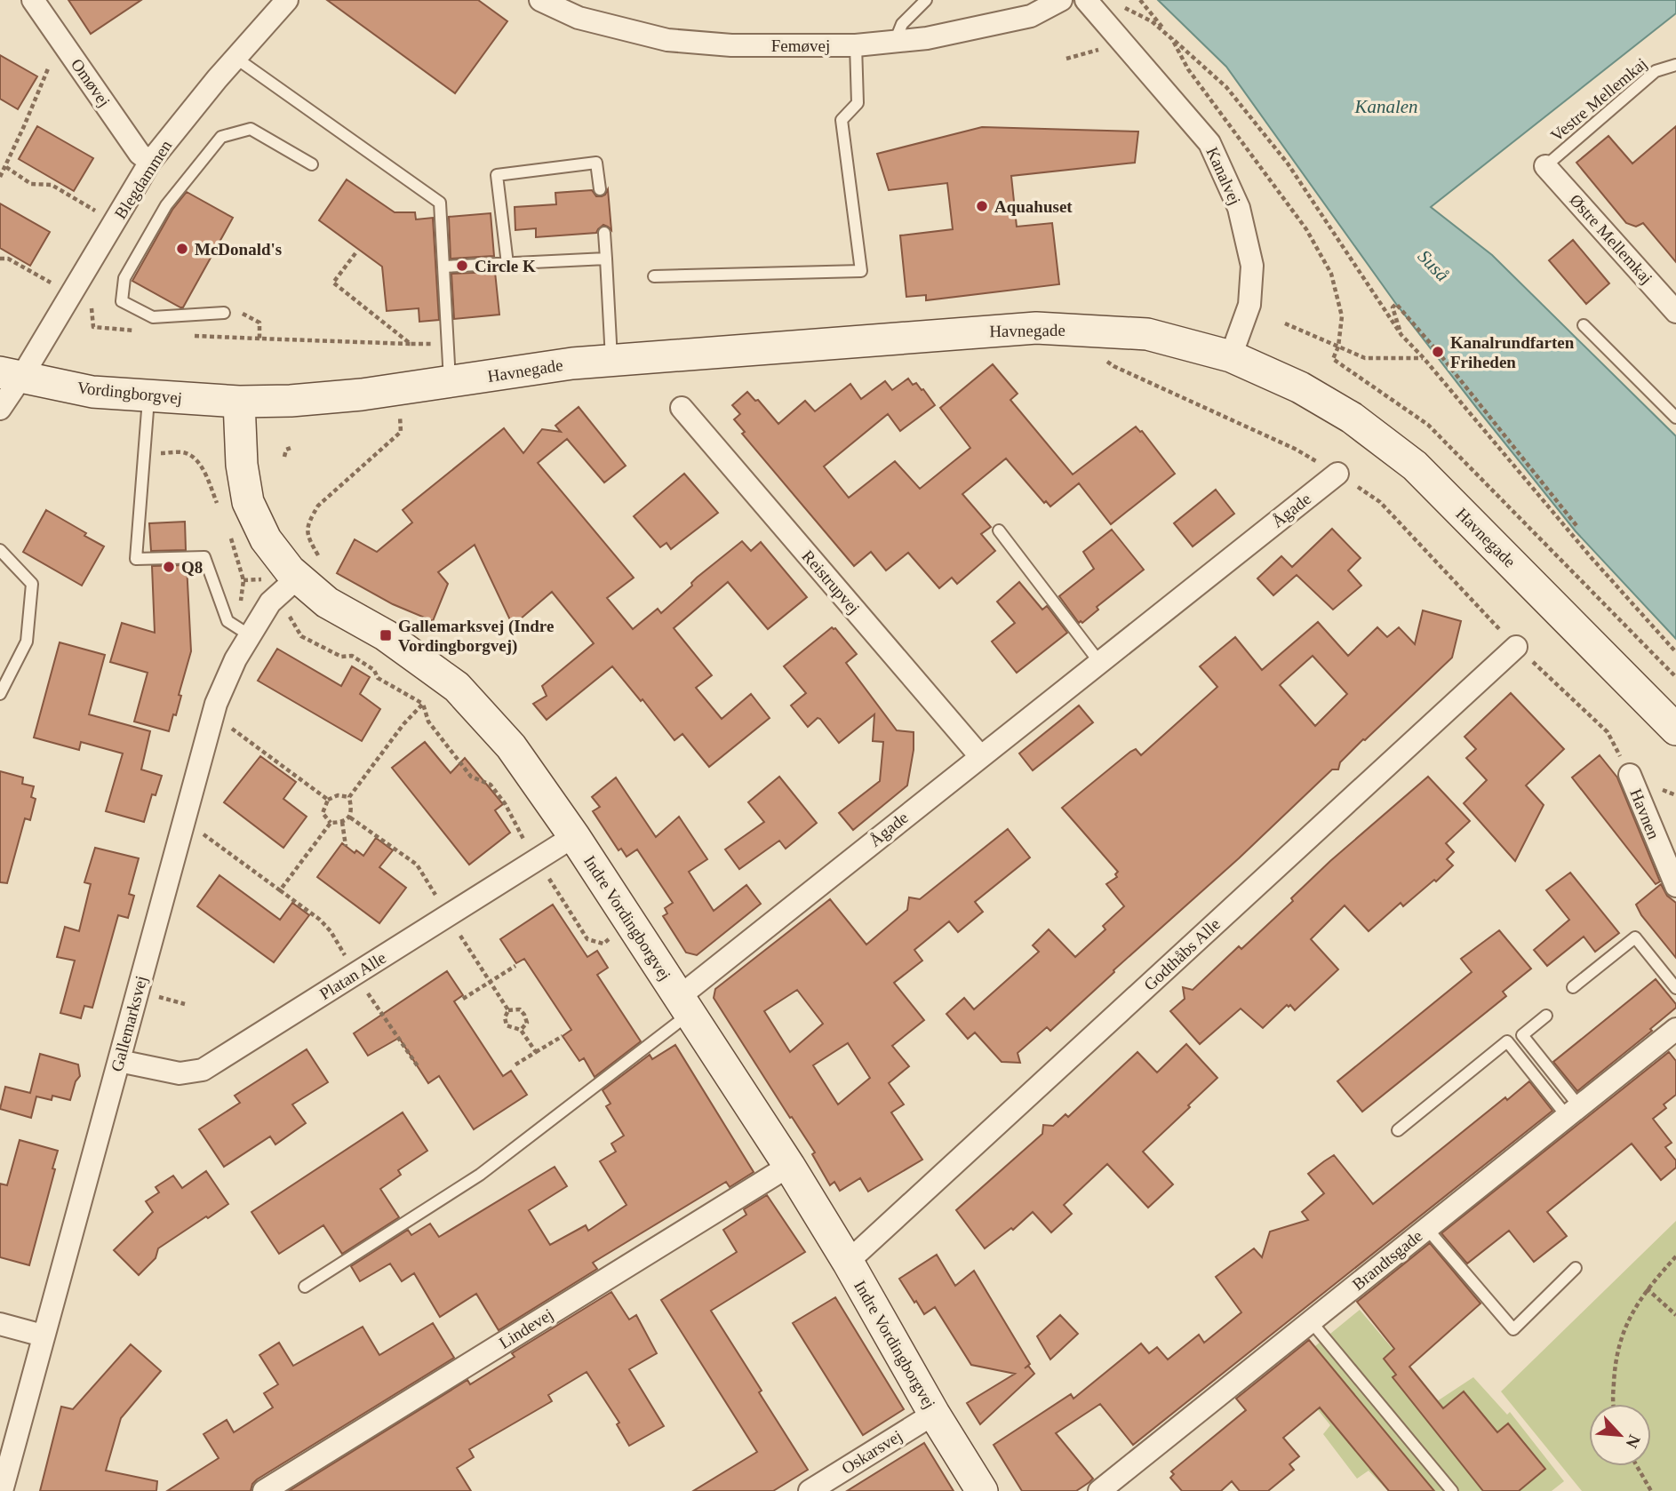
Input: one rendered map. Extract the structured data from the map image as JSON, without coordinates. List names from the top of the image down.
{
  "streets": {
    "main road": ["Havnegade", "Vordingborgvej", "Indre Vordingborgvej"],
    "street": [
      "Femøvej",
      "Omøvej",
      "Kanalvej",
      "Blegdammen",
      "Østre Mellemkaj",
      "Ågade",
      "Reistrupvej",
      "Havnen",
      "Godthåbs Alle",
      "Platan Alle",
      "Gallemarksvej",
      "Brandtsgade",
      "Lindevej",
      "Oskarsvej"
    ],
    "lane": ["Vestre Mellemkaj"]
  },
  "crossings": [
    ["Omøvej", "Blegdammen"],
    ["Vestre Mellemkaj", "Østre Mellemkaj"],
    ["Kanalvej", "Havnegade"],
    ["Blegdammen", "Vordingborgvej"],
    ["Havnegade", "Vordingborgvej"],
    ["Havnegade", "Indre Vordingborgvej"],
    ["Vordingborgvej", "Indre Vordingborgvej"],
    ["Ågade", "Reistrupvej"],
    ["Ågade", "Indre Vordingborgvej"],
    ["Indre Vordingborgvej", "Godthåbs Alle"],
    ["Indre Vordingborgvej", "Platan Alle"],
    ["Indre Vordingborgvej", "Gallemarksvej"],
    ["Indre Vordingborgvej", "Lindevej"],
    ["Indre Vordingborgvej", "Oskarsvej"],
    ["Platan Alle", "Gallemarksvej"]
  ],
  "water": ["Kanalen", "Suså"],
  "places": {
    "other": [
      "Aquahuset",
      "McDonald's",
      "Circle K",
      "Kanalrundfarten Friheden",
      "Q8"
    ],
    "transit": ["Gallemarksvej (Indre Vordingborgvej)"]
  },
  "north": "bottom right"
}
